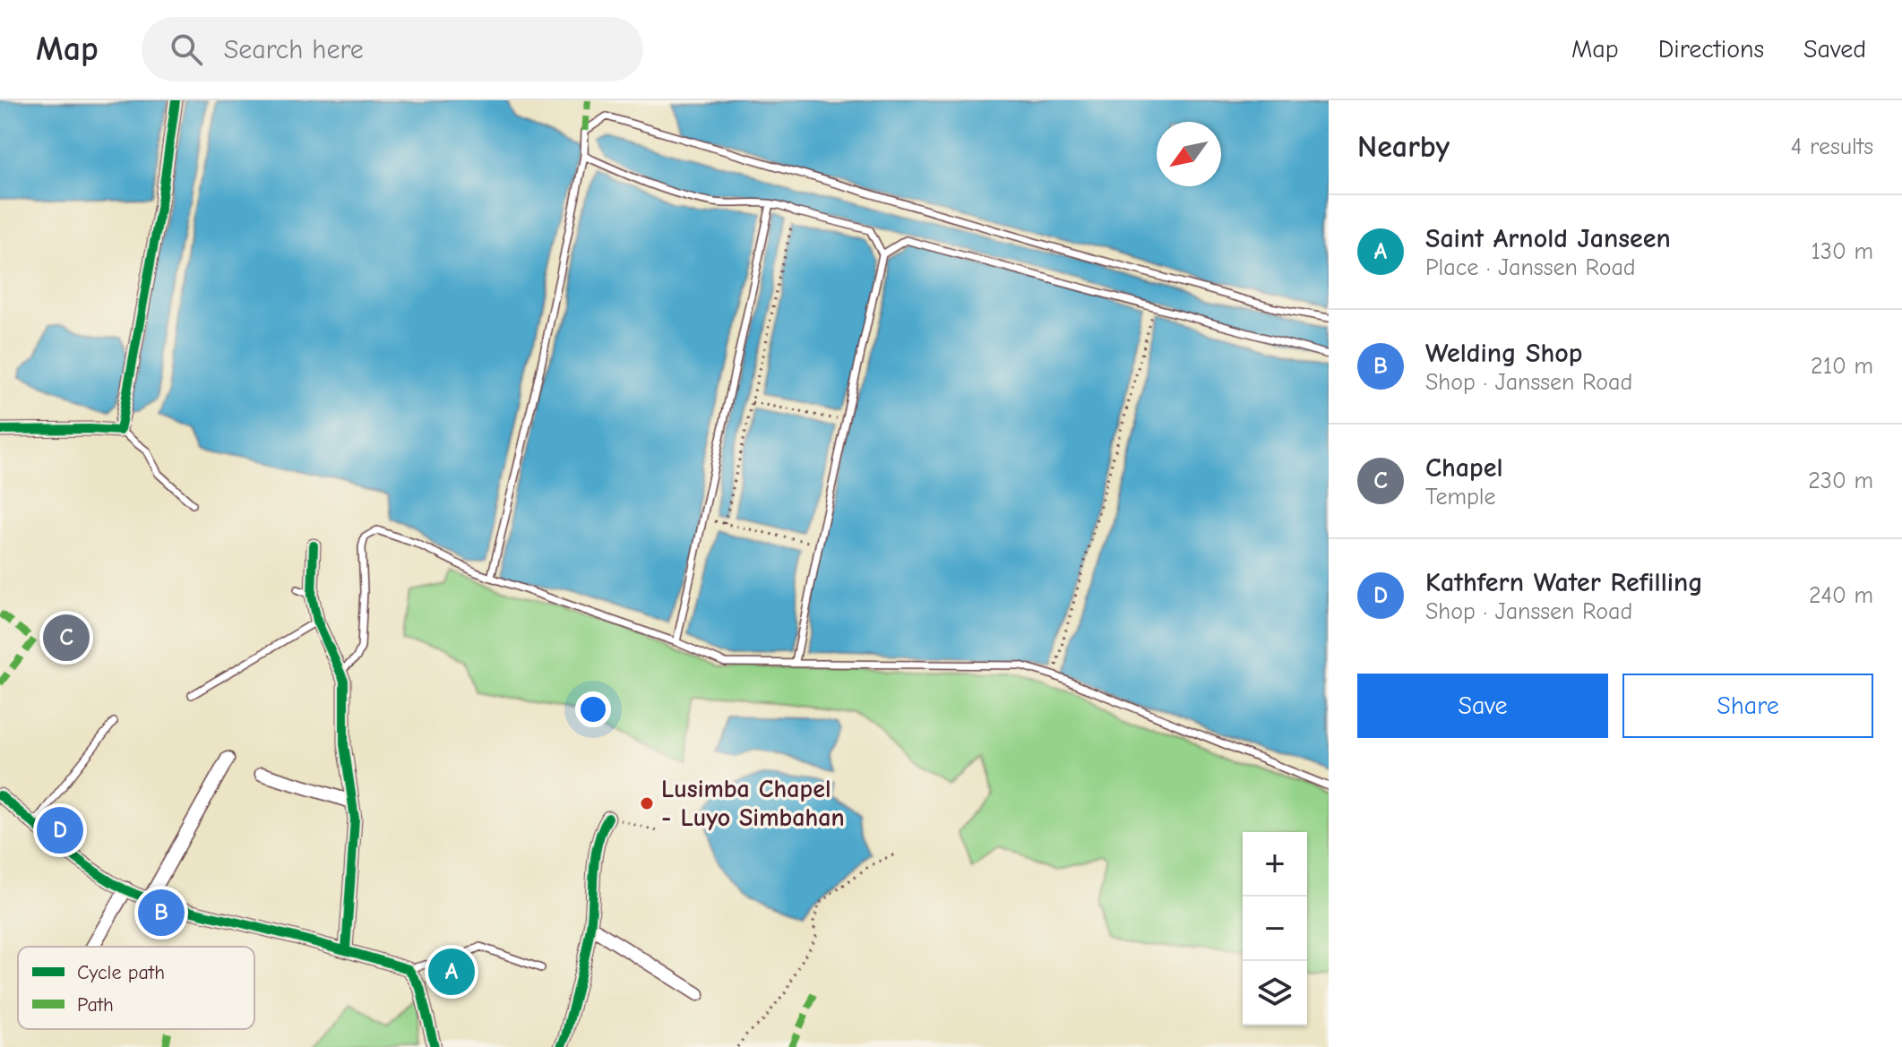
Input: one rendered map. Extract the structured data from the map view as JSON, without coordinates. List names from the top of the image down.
{
  "places": ["Lusimba Chapel - Luyo Simbahan"],
  "legend": ["Cycle path", "Path"],
  "north": "bottom left",
  "page": {
    "header": "Map",
    "search": "Search here",
    "nav": ["Map", "Directions", "Saved"],
    "heading": ["Nearby", "4 results"],
    "list": [
      {
        "mark": "A",
        "name": "Saint Arnold Janseen",
        "note": "Place · Janssen Road",
        "value": "130 m"
      },
      {
        "mark": "B",
        "name": "Welding Shop",
        "note": "Shop · Janssen Road",
        "value": "210 m"
      },
      {
        "mark": "C",
        "name": "Chapel",
        "note": "Temple",
        "value": "230 m"
      },
      {
        "mark": "D",
        "name": "Kathfern Water Refilling",
        "note": "Shop · Janssen Road",
        "value": "240 m"
      }
    ],
    "pins": [
      "C",
      "D",
      "B",
      "A"
    ],
    "buttons": ["Save", "Share"],
    "map_buttons": ["+", "−"]
  }
}
